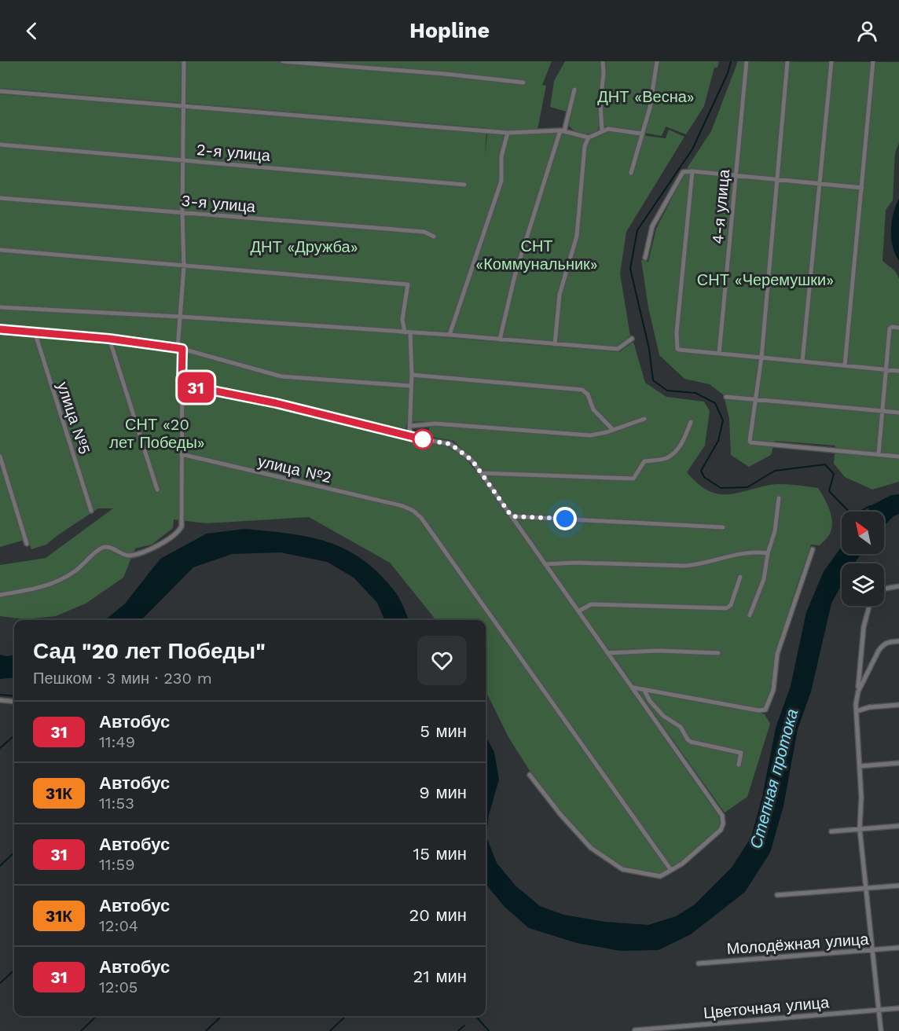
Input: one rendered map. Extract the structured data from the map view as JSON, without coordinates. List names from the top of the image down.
{
  "streets": {
    "street": [
      "2-я улица",
      "3-я улица",
      "4-я улица",
      "улица №5",
      "улица №2",
      "Молодёжная улица",
      "Цветочная улица"
    ]
  },
  "water": ["Степная протока"],
  "parks": [
    "ДНТ «Весна»",
    "СНТ «Коммунальник»",
    "ДНТ «Дружба»",
    "СНТ «Черемушки»",
    "СНТ «20 лет Победы»"
  ],
  "lines": ["bus line 31"],
  "north": "top left",
  "page": {
    "header": "Hopline",
    "on_map": "31",
    "heading": ["Сад \"20 лет Победы\"", "Пешком · 3 мин · 230 m"],
    "list": [
      {
        "mark": "31",
        "name": "Автобус",
        "note": "11:49",
        "value": "5 мин"
      },
      {
        "mark": "31К",
        "name": "Автобус",
        "note": "11:53",
        "value": "9 мин"
      },
      {
        "mark": "31",
        "name": "Автобус",
        "note": "11:59",
        "value": "15 мин"
      },
      {
        "mark": "31К",
        "name": "Автобус",
        "note": "12:04",
        "value": "20 мин"
      },
      {
        "mark": "31",
        "name": "Автобус",
        "note": "12:05",
        "value": "21 мин"
      }
    ]
  }
}
